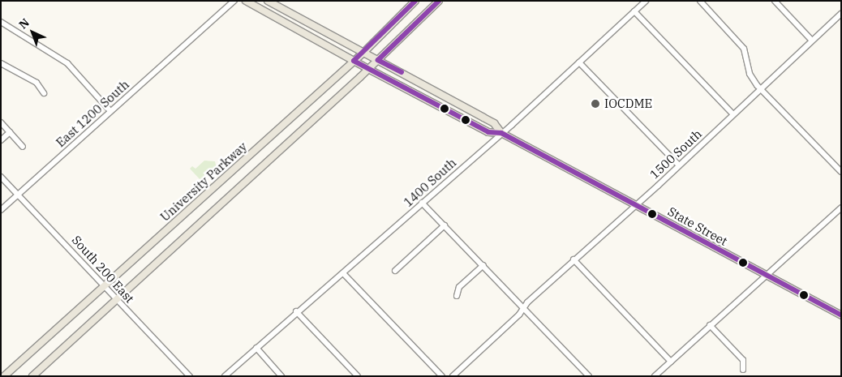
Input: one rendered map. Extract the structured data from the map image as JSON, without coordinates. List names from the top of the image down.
{
  "streets": {
    "main road": ["University Parkway", "State Street"],
    "street": [
      "East 1200 South",
      "1500 South",
      "1400 South",
      "South 200 East"
    ]
  },
  "crossings": [
    ["East 1200 South", "South 200 East"],
    ["1500 South", "State Street"],
    ["University Parkway", "State Street"],
    ["University Parkway", "South 200 East"],
    ["1400 South", "State Street"]
  ],
  "places": ["IOCDME"],
  "north": "top left"
}
